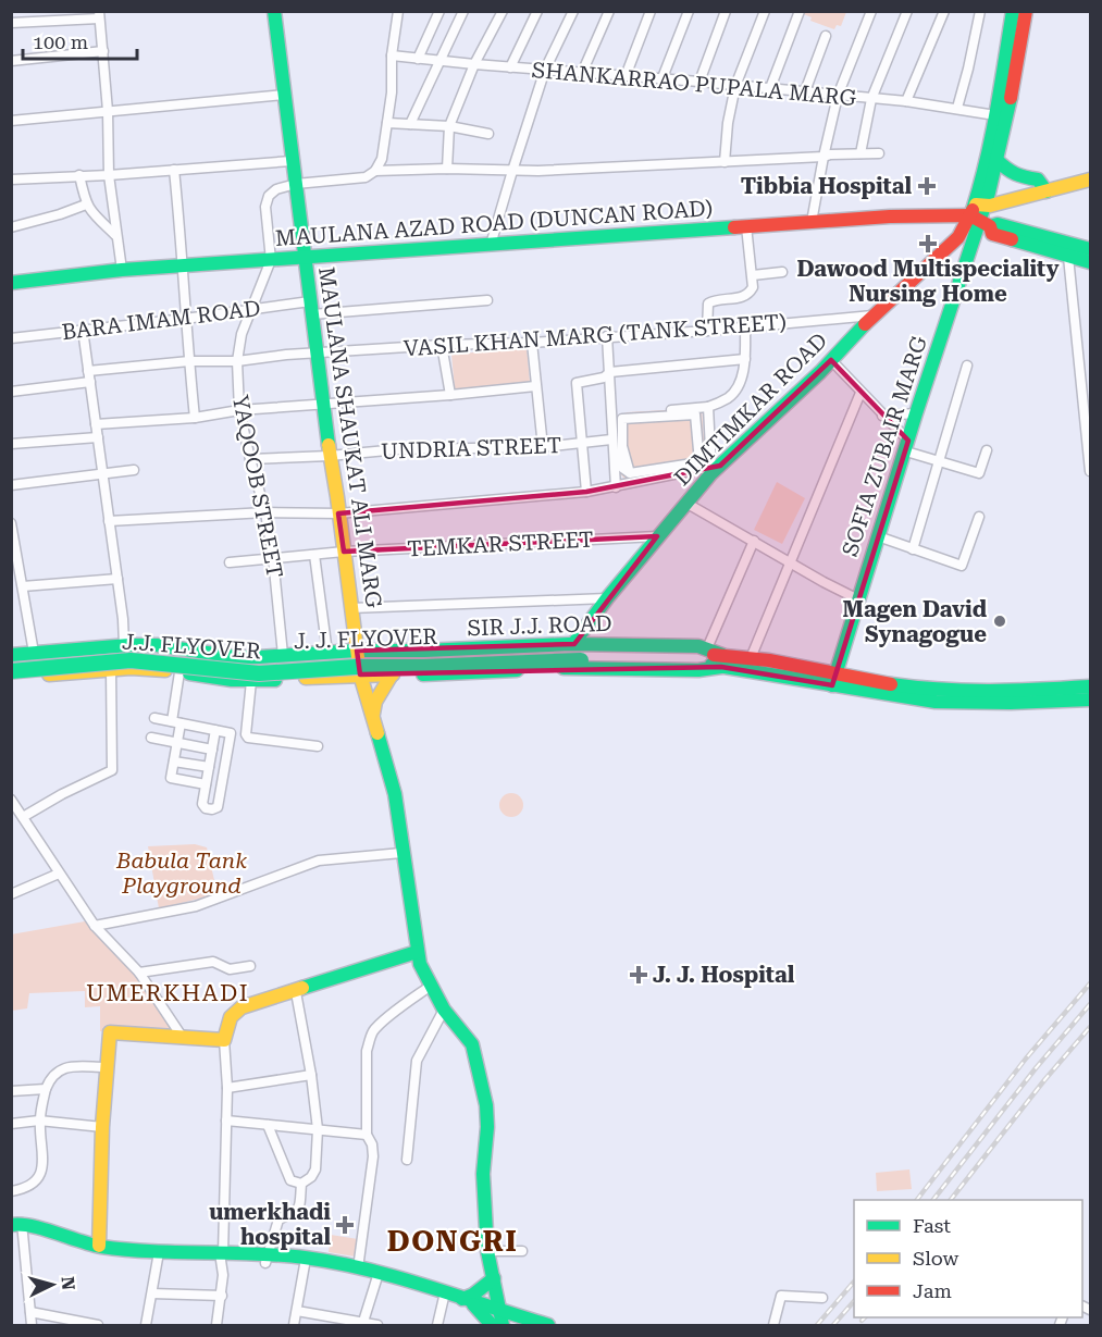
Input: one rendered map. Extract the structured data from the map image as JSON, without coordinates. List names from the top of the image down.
{
  "streets": {
    "main road": [
      "MAULANA AZAD ROAD (DUNCAN ROAD)",
      "DIMTIMKAR ROAD",
      "MAULANA SHAUKAT ALI MARG",
      "SOFIA ZUBAIR MARG",
      "SIR J.J. ROAD",
      "J. J. FLYOVER",
      "J.J. FLYOVER"
    ],
    "street": [
      "SHANKARRAO PUPALA MARG",
      "BARA IMAM ROAD",
      "VASIL KHAN MARG (TANK STREET)",
      "UNDRIA STREET",
      "YAQOOB STREET",
      "TEMKAR STREET"
    ]
  },
  "crossings": [
    ["MAULANA AZAD ROAD (DUNCAN ROAD)", "DIMTIMKAR ROAD"],
    ["MAULANA AZAD ROAD (DUNCAN ROAD)", "MAULANA SHAUKAT ALI MARG"],
    ["MAULANA AZAD ROAD (DUNCAN ROAD)", "SOFIA ZUBAIR MARG"],
    ["MAULANA AZAD ROAD (DUNCAN ROAD)", "YAQOOB STREET"],
    ["BARA IMAM ROAD", "MAULANA SHAUKAT ALI MARG"],
    ["BARA IMAM ROAD", "YAQOOB STREET"],
    ["VASIL KHAN MARG (TANK STREET)", "DIMTIMKAR ROAD"],
    ["VASIL KHAN MARG (TANK STREET)", "MAULANA SHAUKAT ALI MARG"],
    ["VASIL KHAN MARG (TANK STREET)", "YAQOOB STREET"],
    ["DIMTIMKAR ROAD", "SOFIA ZUBAIR MARG"],
    ["DIMTIMKAR ROAD", "TEMKAR STREET"],
    ["DIMTIMKAR ROAD", "SIR J.J. ROAD"],
    ["DIMTIMKAR ROAD", "J. J. FLYOVER"],
    ["DIMTIMKAR ROAD", "J.J. FLYOVER"],
    ["MAULANA SHAUKAT ALI MARG", "UNDRIA STREET"],
    ["MAULANA SHAUKAT ALI MARG", "YAQOOB STREET"],
    ["MAULANA SHAUKAT ALI MARG", "TEMKAR STREET"],
    ["MAULANA SHAUKAT ALI MARG", "SIR J.J. ROAD"],
    ["UNDRIA STREET", "YAQOOB STREET"],
    ["YAQOOB STREET", "TEMKAR STREET"],
    ["YAQOOB STREET", "SIR J.J. ROAD"],
    ["SIR J.J. ROAD", "J. J. FLYOVER"],
    ["SIR J.J. ROAD", "J.J. FLYOVER"],
    ["J. J. FLYOVER", "J.J. FLYOVER"]
  ],
  "districts": ["UMERKHADI", "DONGRI"],
  "parks": ["Babula Tank Playground"],
  "places": {
    "health": [
      "Tibbia Hospital",
      "Dawood Multispeciality Nursing Home",
      "J. J. Hospital",
      "umerkhadi hospital"
    ],
    "other": ["Magen David Synagogue"]
  },
  "legend": ["Fast", "Slow", "Jam"],
  "scale_bar": "100 m",
  "north": "right"
}
